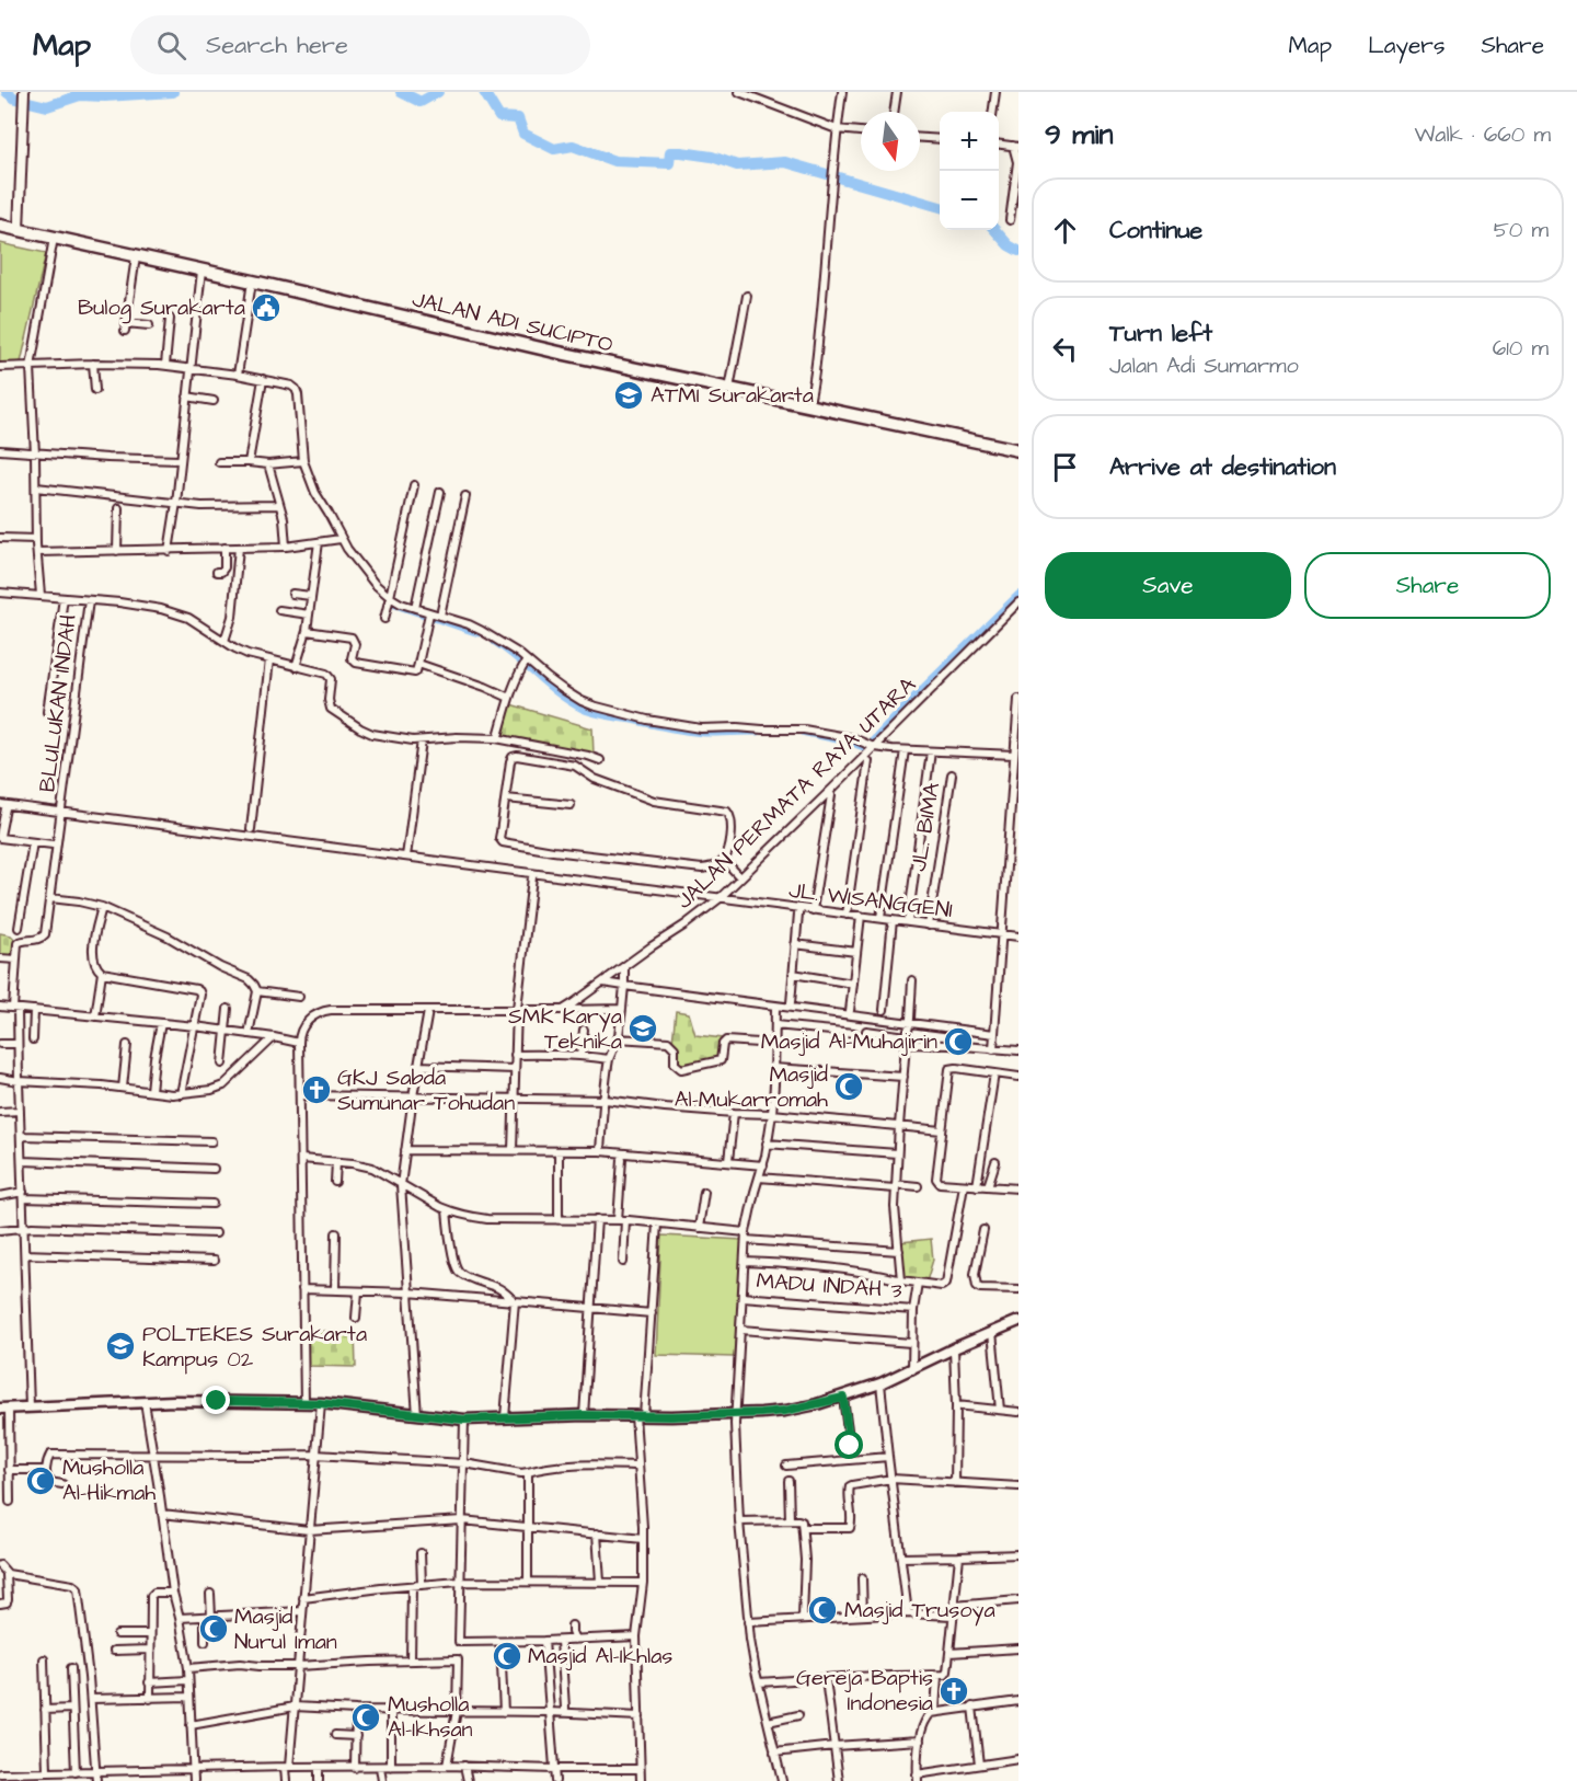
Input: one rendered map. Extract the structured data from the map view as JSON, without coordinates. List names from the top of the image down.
{
  "streets": {
    "highway": ["JALAN ADI SUCIPTO"],
    "street": [
      "BLULUKAN INDAH",
      "JALAN PERMATA RAYA UTARA",
      "JL. BIMA",
      "JL. WISANGGENI",
      "MADU INDAH 3"
    ]
  },
  "crossings": [
    ["BLULUKAN INDAH", "JL. WISANGGENI"],
    ["JALAN PERMATA RAYA UTARA", "JL. WISANGGENI"],
    ["JL. BIMA", "JL. WISANGGENI"]
  ],
  "places": {
    "public building": ["Bulog Surakarta"],
    "school or university": ["ATMI Surakarta", "SMK Karya Teknika", "POLTEKES Surakarta Kampus 02"],
    "mosque": [
      "Masjid Al-Muhajirin",
      "Masjid Al-Mukarromah",
      "Musholla Al-Hikmah",
      "Masjid Trusoya",
      "Masjid Nurul Iman",
      "Masjid Al-Ikhlas",
      "Musholla Al-Ikhsan"
    ],
    "church": ["GKJ Sabda Sumunar Tohudan", "Gereja Baptis Indonesia"]
  },
  "north": "bottom",
  "page": {
    "header": "Map",
    "search": "Search here",
    "nav": ["Map", "Layers", "Share"],
    "heading": ["9 min", "Walk · 660 m"],
    "map_buttons": ["+", "−"],
    "list": [
      ["Continue", "50 m"],
      ["Turn left", "Jalan Adi Sumarmo", "610 m"],
      "Arrive at destination"
    ],
    "buttons": ["Save", "Share"]
  }
}
